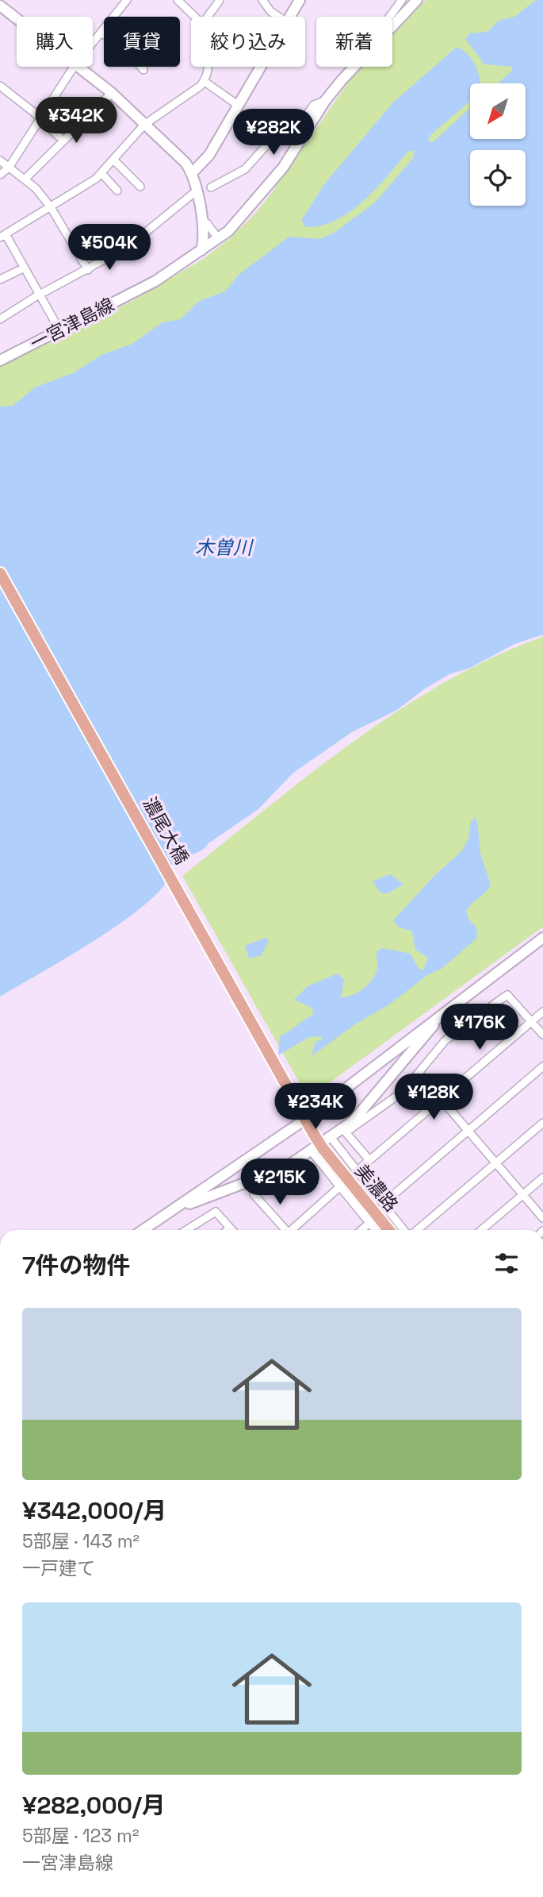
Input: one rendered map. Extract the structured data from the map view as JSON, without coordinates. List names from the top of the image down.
{
  "streets": {
    "main road": ["一宮津島線", "濃尾大橋", "美濃路"]
  },
  "crossings": [
    ["濃尾大橋", "美濃路"]
  ],
  "water": ["木曽川"],
  "north": "bottom left",
  "page": {
    "chip": [
      "購入",
      "賃貸",
      "絞り込み",
      "新着"
    ],
    "price": [
      "¥342K",
      "¥282K",
      "¥504K",
      "¥176K",
      "¥128K",
      "¥234K",
      "¥215K"
    ],
    "heading": "7件の物件",
    "list": [
      {
        "name": "¥342,000/月",
        "note": "5部屋 · 143 m² · 一戸建て"
      },
      {
        "name": "¥282,000/月",
        "note": "5部屋 · 123 m² · 一宮津島線"
      }
    ]
  }
}
